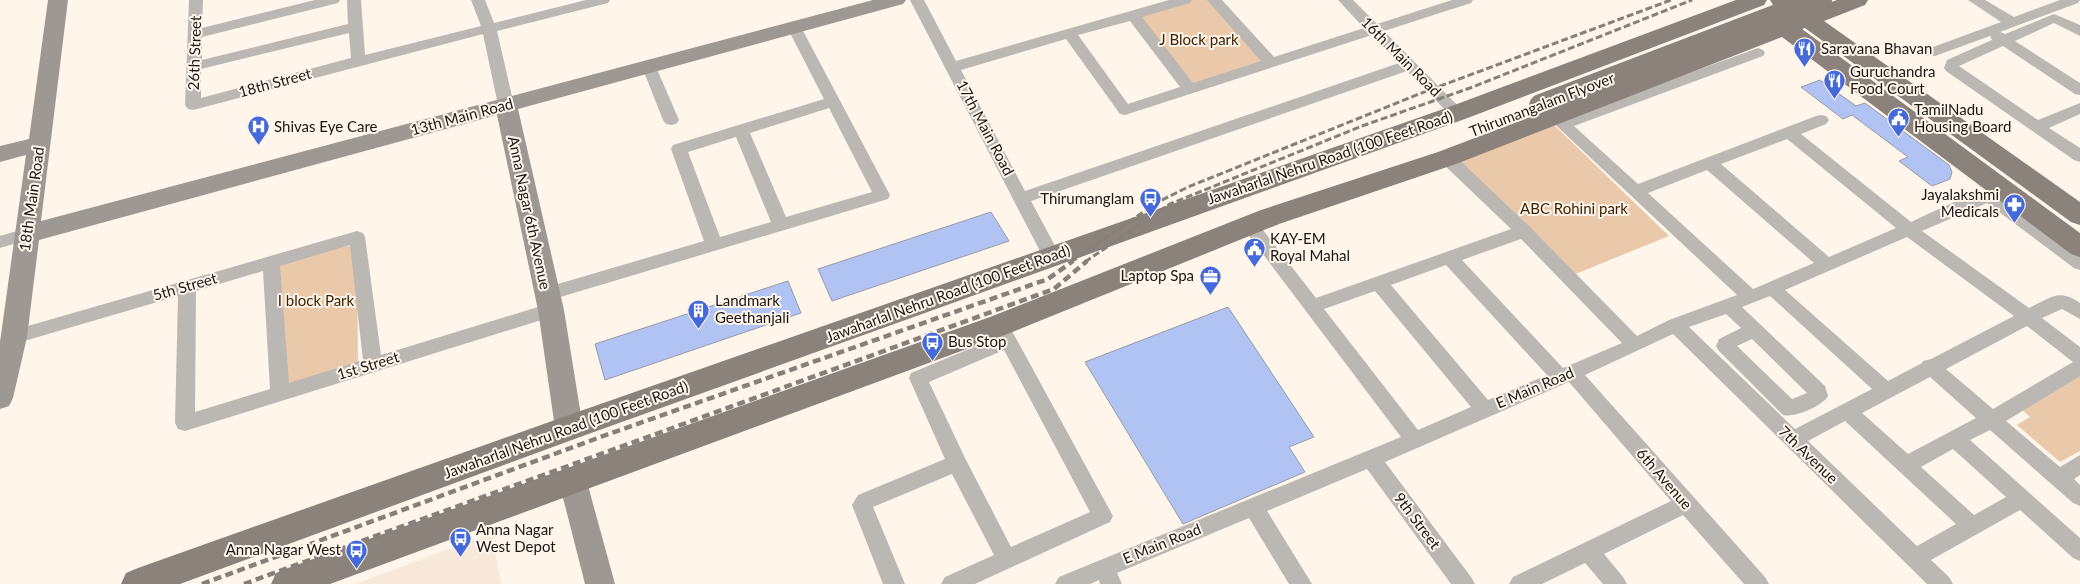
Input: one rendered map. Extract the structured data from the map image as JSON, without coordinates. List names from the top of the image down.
{
  "streets": {
    "main road": ["Thirumangalam Flyover", "Jawaharlal Nehru Road (100 Feet Road)"],
    "street": [
      "26th Street",
      "16th Main Road",
      "18th Street",
      "13th Main Road",
      "17th Main Road",
      "18th Main Road",
      "Anna Nagar 6th Avenue",
      "5th Street",
      "1st Street",
      "E Main Road",
      "7th Avenue",
      "6th Avenue",
      "9th Street"
    ]
  },
  "crossings": [
    ["26th Street", "18th Street"],
    ["16th Main Road", "Jawaharlal Nehru Road (100 Feet Road)"],
    ["18th Street", "Anna Nagar 6th Avenue"],
    ["Thirumangalam Flyover", "Jawaharlal Nehru Road (100 Feet Road)"],
    ["13th Main Road", "18th Main Road"],
    ["13th Main Road", "Anna Nagar 6th Avenue"],
    ["17th Main Road", "Jawaharlal Nehru Road (100 Feet Road)"],
    ["Jawaharlal Nehru Road (100 Feet Road)", "Anna Nagar 6th Avenue"],
    ["18th Main Road", "5th Street"],
    ["Anna Nagar 6th Avenue", "1st Street"],
    ["5th Street", "1st Street"],
    ["E Main Road", "7th Avenue"],
    ["E Main Road", "6th Avenue"],
    ["E Main Road", "9th Street"]
  ],
  "parks": ["J Block park", "ABC Rohini park", "I block Park"],
  "places": {
    "restaurant": ["Saravana Bhavan", "Guruchandra Food Court"],
    "public building": ["TamilNadu Housing Board", "KAY-EM Royal Mahal"],
    "hospital": ["Shivas Eye Care"],
    "bus stop": [
      "Thirumanglam",
      "Bus Stop",
      "Anna Nagar West Depot",
      "Anna Nagar West"
    ],
    "pharmacy": ["Jayalakshmi Medicals"],
    "office": ["Laptop Spa"],
    "building": ["Landmark Geethanjali"]
  }
}
